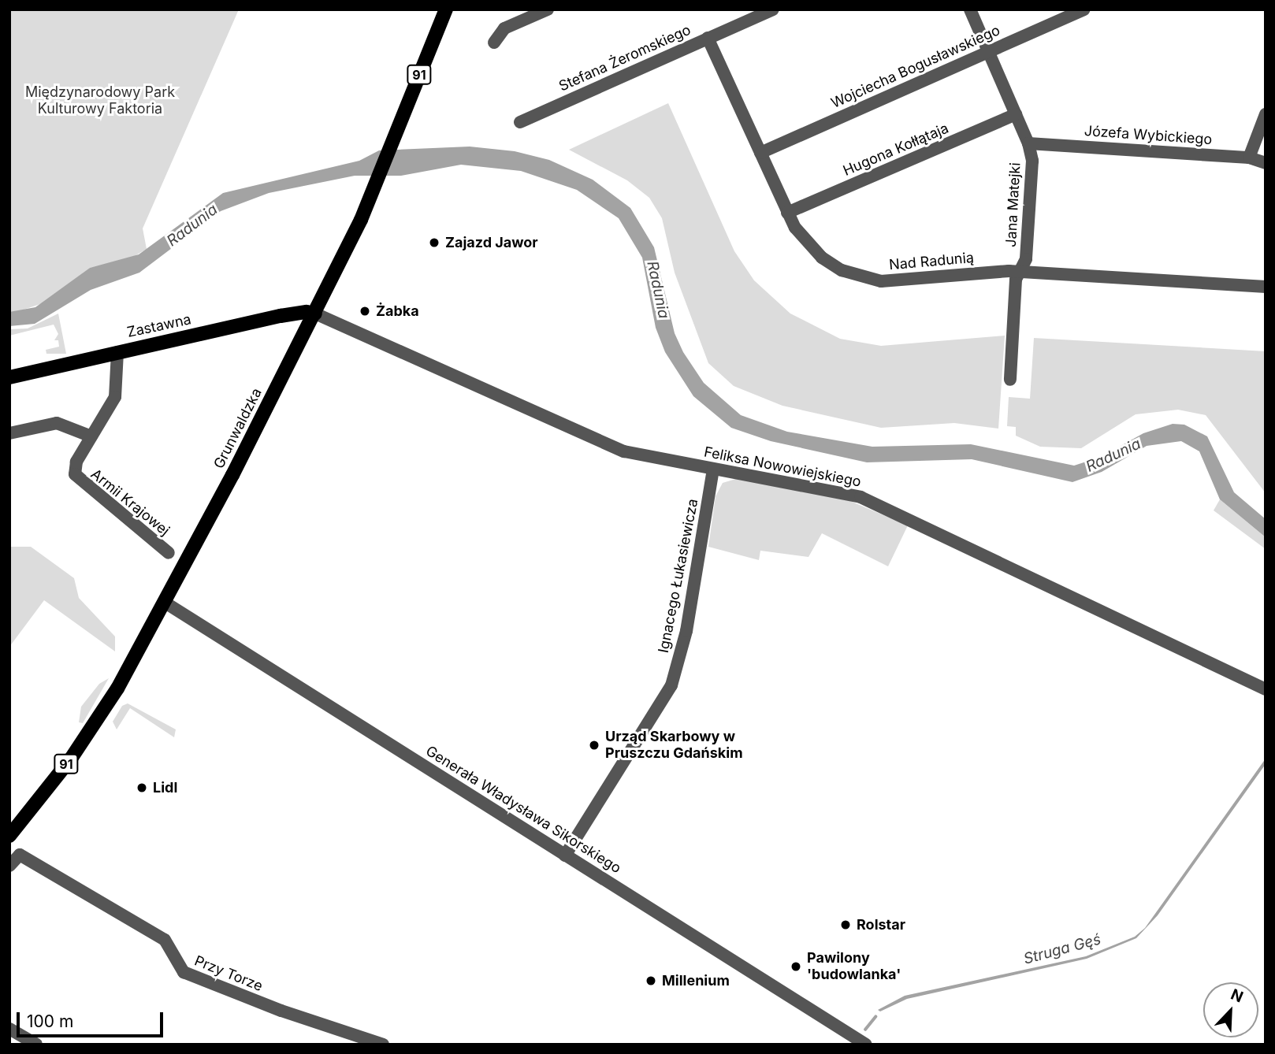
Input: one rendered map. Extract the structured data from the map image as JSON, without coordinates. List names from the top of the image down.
{
  "streets": {
    "main road": ["91", "Zastawna", "Grunwaldzka"],
    "street": [
      "Stefana Żeromskiego",
      "Wojciecha Bogusławskiego",
      "Józefa Wybickiego",
      "Hugona Kołłątaja",
      "Jana Matejki",
      "Nad Radunią",
      "Feliksa Nowowiejskiego",
      "Armii Krajowej",
      "Ignacego Łukasiewicza",
      "Generała Władysława Sikorskiego",
      "Przy Torze"
    ]
  },
  "crossings": [
    ["Stefana Żeromskiego", "Nad Radunią"],
    ["Wojciecha Bogusławskiego", "Jana Matejki"],
    ["Wojciecha Bogusławskiego", "Nad Radunią"],
    ["Józefa Wybickiego", "Jana Matejki"],
    ["Hugona Kołłątaja", "Jana Matejki"],
    ["Hugona Kołłątaja", "Nad Radunią"],
    ["Jana Matejki", "Nad Radunią"],
    ["Zastawna", "Grunwaldzka"],
    ["Zastawna", "Feliksa Nowowiejskiego"],
    ["Zastawna", "Armii Krajowej"],
    ["Grunwaldzka", "Feliksa Nowowiejskiego"],
    ["Grunwaldzka", "Generała Władysława Sikorskiego"],
    ["Feliksa Nowowiejskiego", "Ignacego Łukasiewicza"],
    ["Ignacego Łukasiewicza", "Generała Władysława Sikorskiego"]
  ],
  "water": ["Radunia", "Struga Gęś"],
  "parks": ["Międzynarodowy Park Kulturowy Faktoria"],
  "places": [
    "Zajazd Jawor",
    "Żabka",
    "Urząd Skarbowy w Pruszczu Gdańskim",
    "Lidl",
    "Rolstar",
    "Pawilony 'budowlanka'",
    "Millenium"
  ],
  "scale_bar": "100 m",
  "north": "top right"
}
